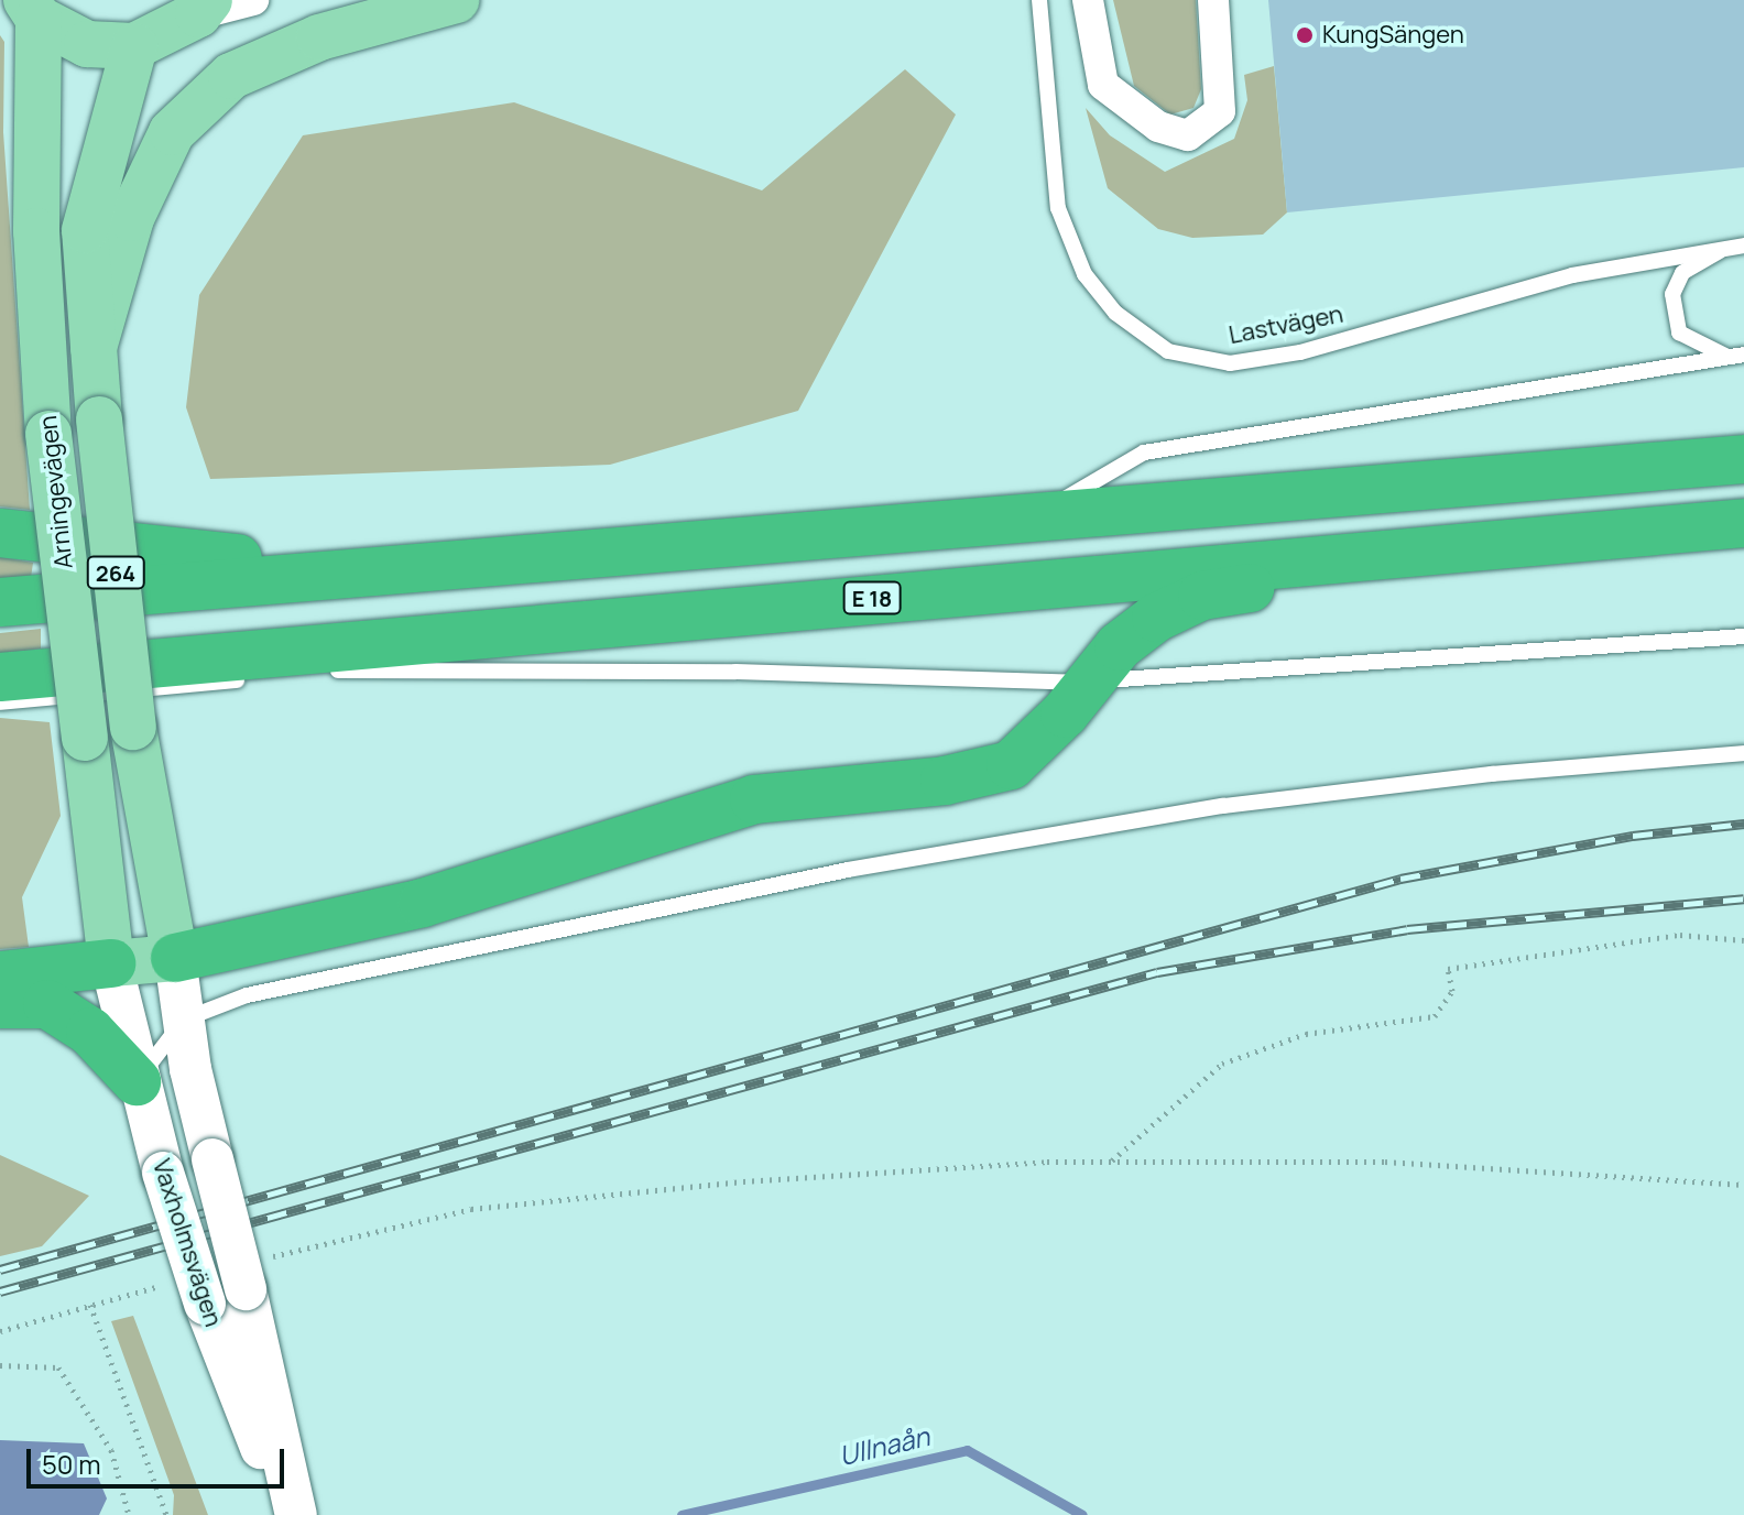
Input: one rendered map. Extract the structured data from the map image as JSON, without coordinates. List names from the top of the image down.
{
  "streets": {
    "highway": ["E 18"],
    "main road": ["Arningevägen", "264", "Vaxholmsvägen"],
    "lane": ["Lastvägen"]
  },
  "crossings": [
    ["Arningevägen", "Vaxholmsvägen"]
  ],
  "water": ["Ullnaån"],
  "places": ["KungSängen"],
  "scale_bar": "50 m"
}
